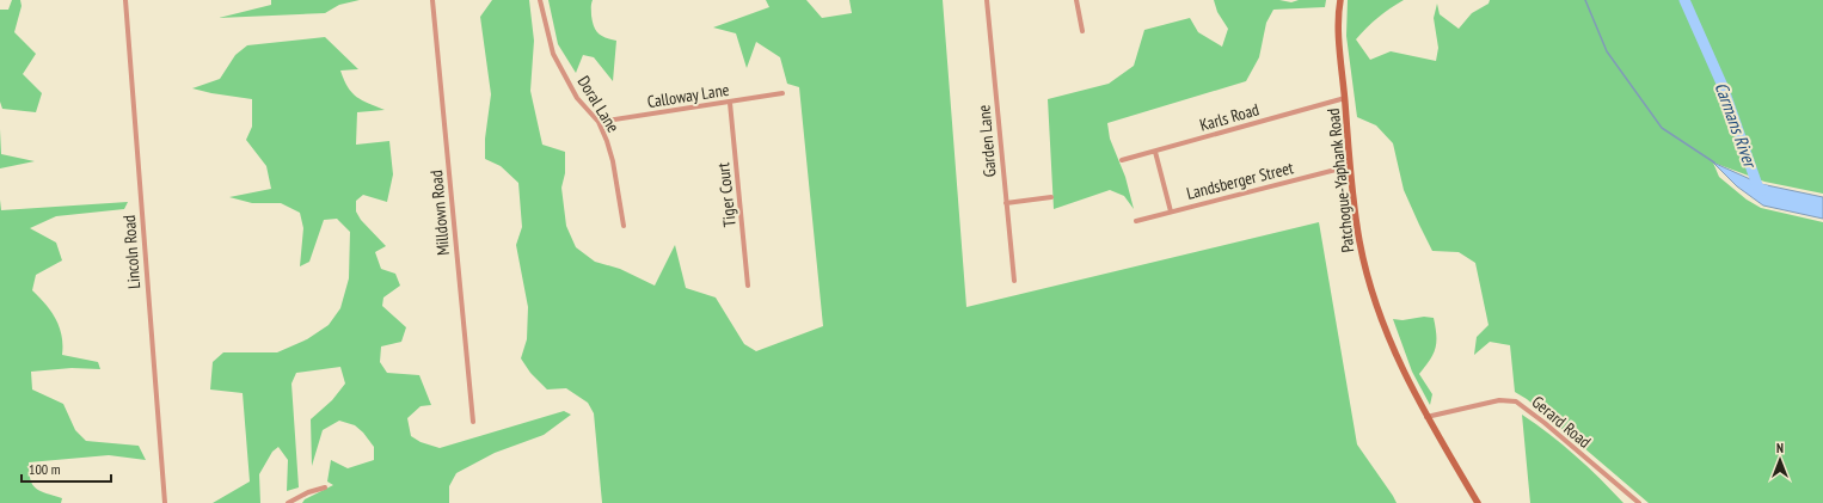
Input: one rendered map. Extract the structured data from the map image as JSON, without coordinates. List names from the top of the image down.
{
  "streets": {
    "main road": ["Patchogue-Yaphank Road"],
    "street": [
      "Calloway Lane",
      "Doral Lane",
      "Karls Road",
      "Garden Lane",
      "Landsberger Street",
      "Tiger Court",
      "Milldown Road",
      "Lincoln Road",
      "Gerard Road"
    ]
  },
  "crossings": [
    ["Calloway Lane", "Doral Lane"],
    ["Calloway Lane", "Tiger Court"],
    ["Karls Road", "Patchogue-Yaphank Road"],
    ["Landsberger Street", "Patchogue-Yaphank Road"],
    ["Patchogue-Yaphank Road", "Gerard Road"]
  ],
  "water": ["Carmans River"],
  "scale_bar": "100 m",
  "north": "top"
}
